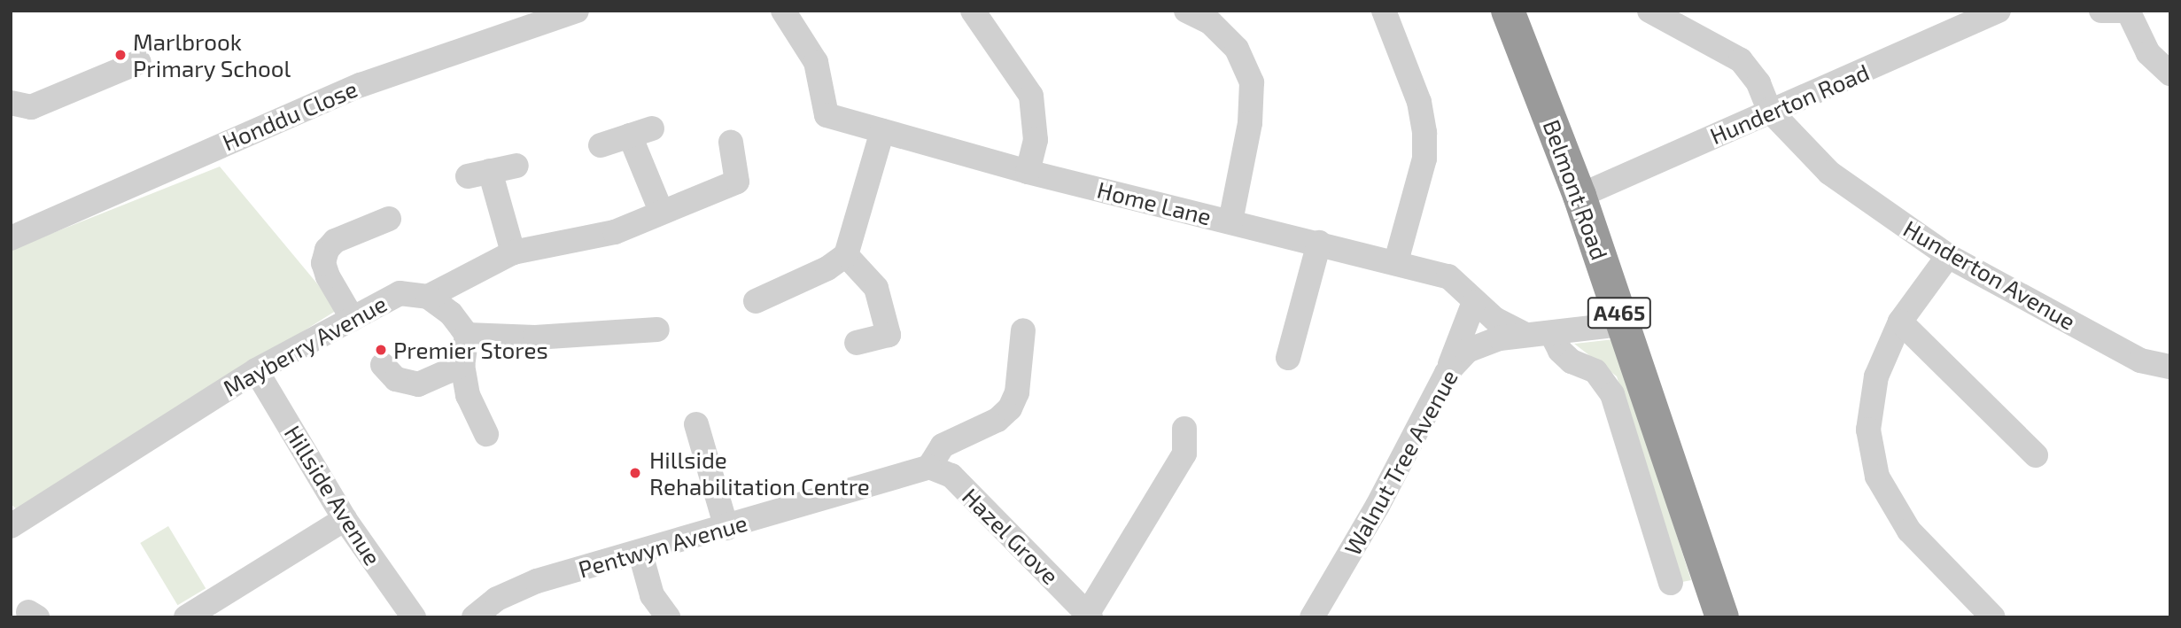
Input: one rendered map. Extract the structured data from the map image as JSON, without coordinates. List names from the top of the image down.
{
  "streets": {
    "highway": ["Belmont Road", "A465"],
    "street": [
      "Hunderton Road",
      "Honddu Close",
      "Home Lane",
      "Hunderton Avenue",
      "Mayberry Avenue",
      "Walnut Tree Avenue",
      "Hillside Avenue",
      "Hazel Grove",
      "Pentwyn Avenue"
    ]
  },
  "crossings": [
    ["Hunderton Road", "Belmont Road"],
    ["Hunderton Road", "Hunderton Avenue"],
    ["Belmont Road", "Walnut Tree Avenue"],
    ["Home Lane", "Walnut Tree Avenue"],
    ["Mayberry Avenue", "Hillside Avenue"],
    ["Hazel Grove", "Pentwyn Avenue"]
  ],
  "places": ["Marlbrook Primary School", "Premier Stores", "Hillside Rehabilitation Centre"]
}
